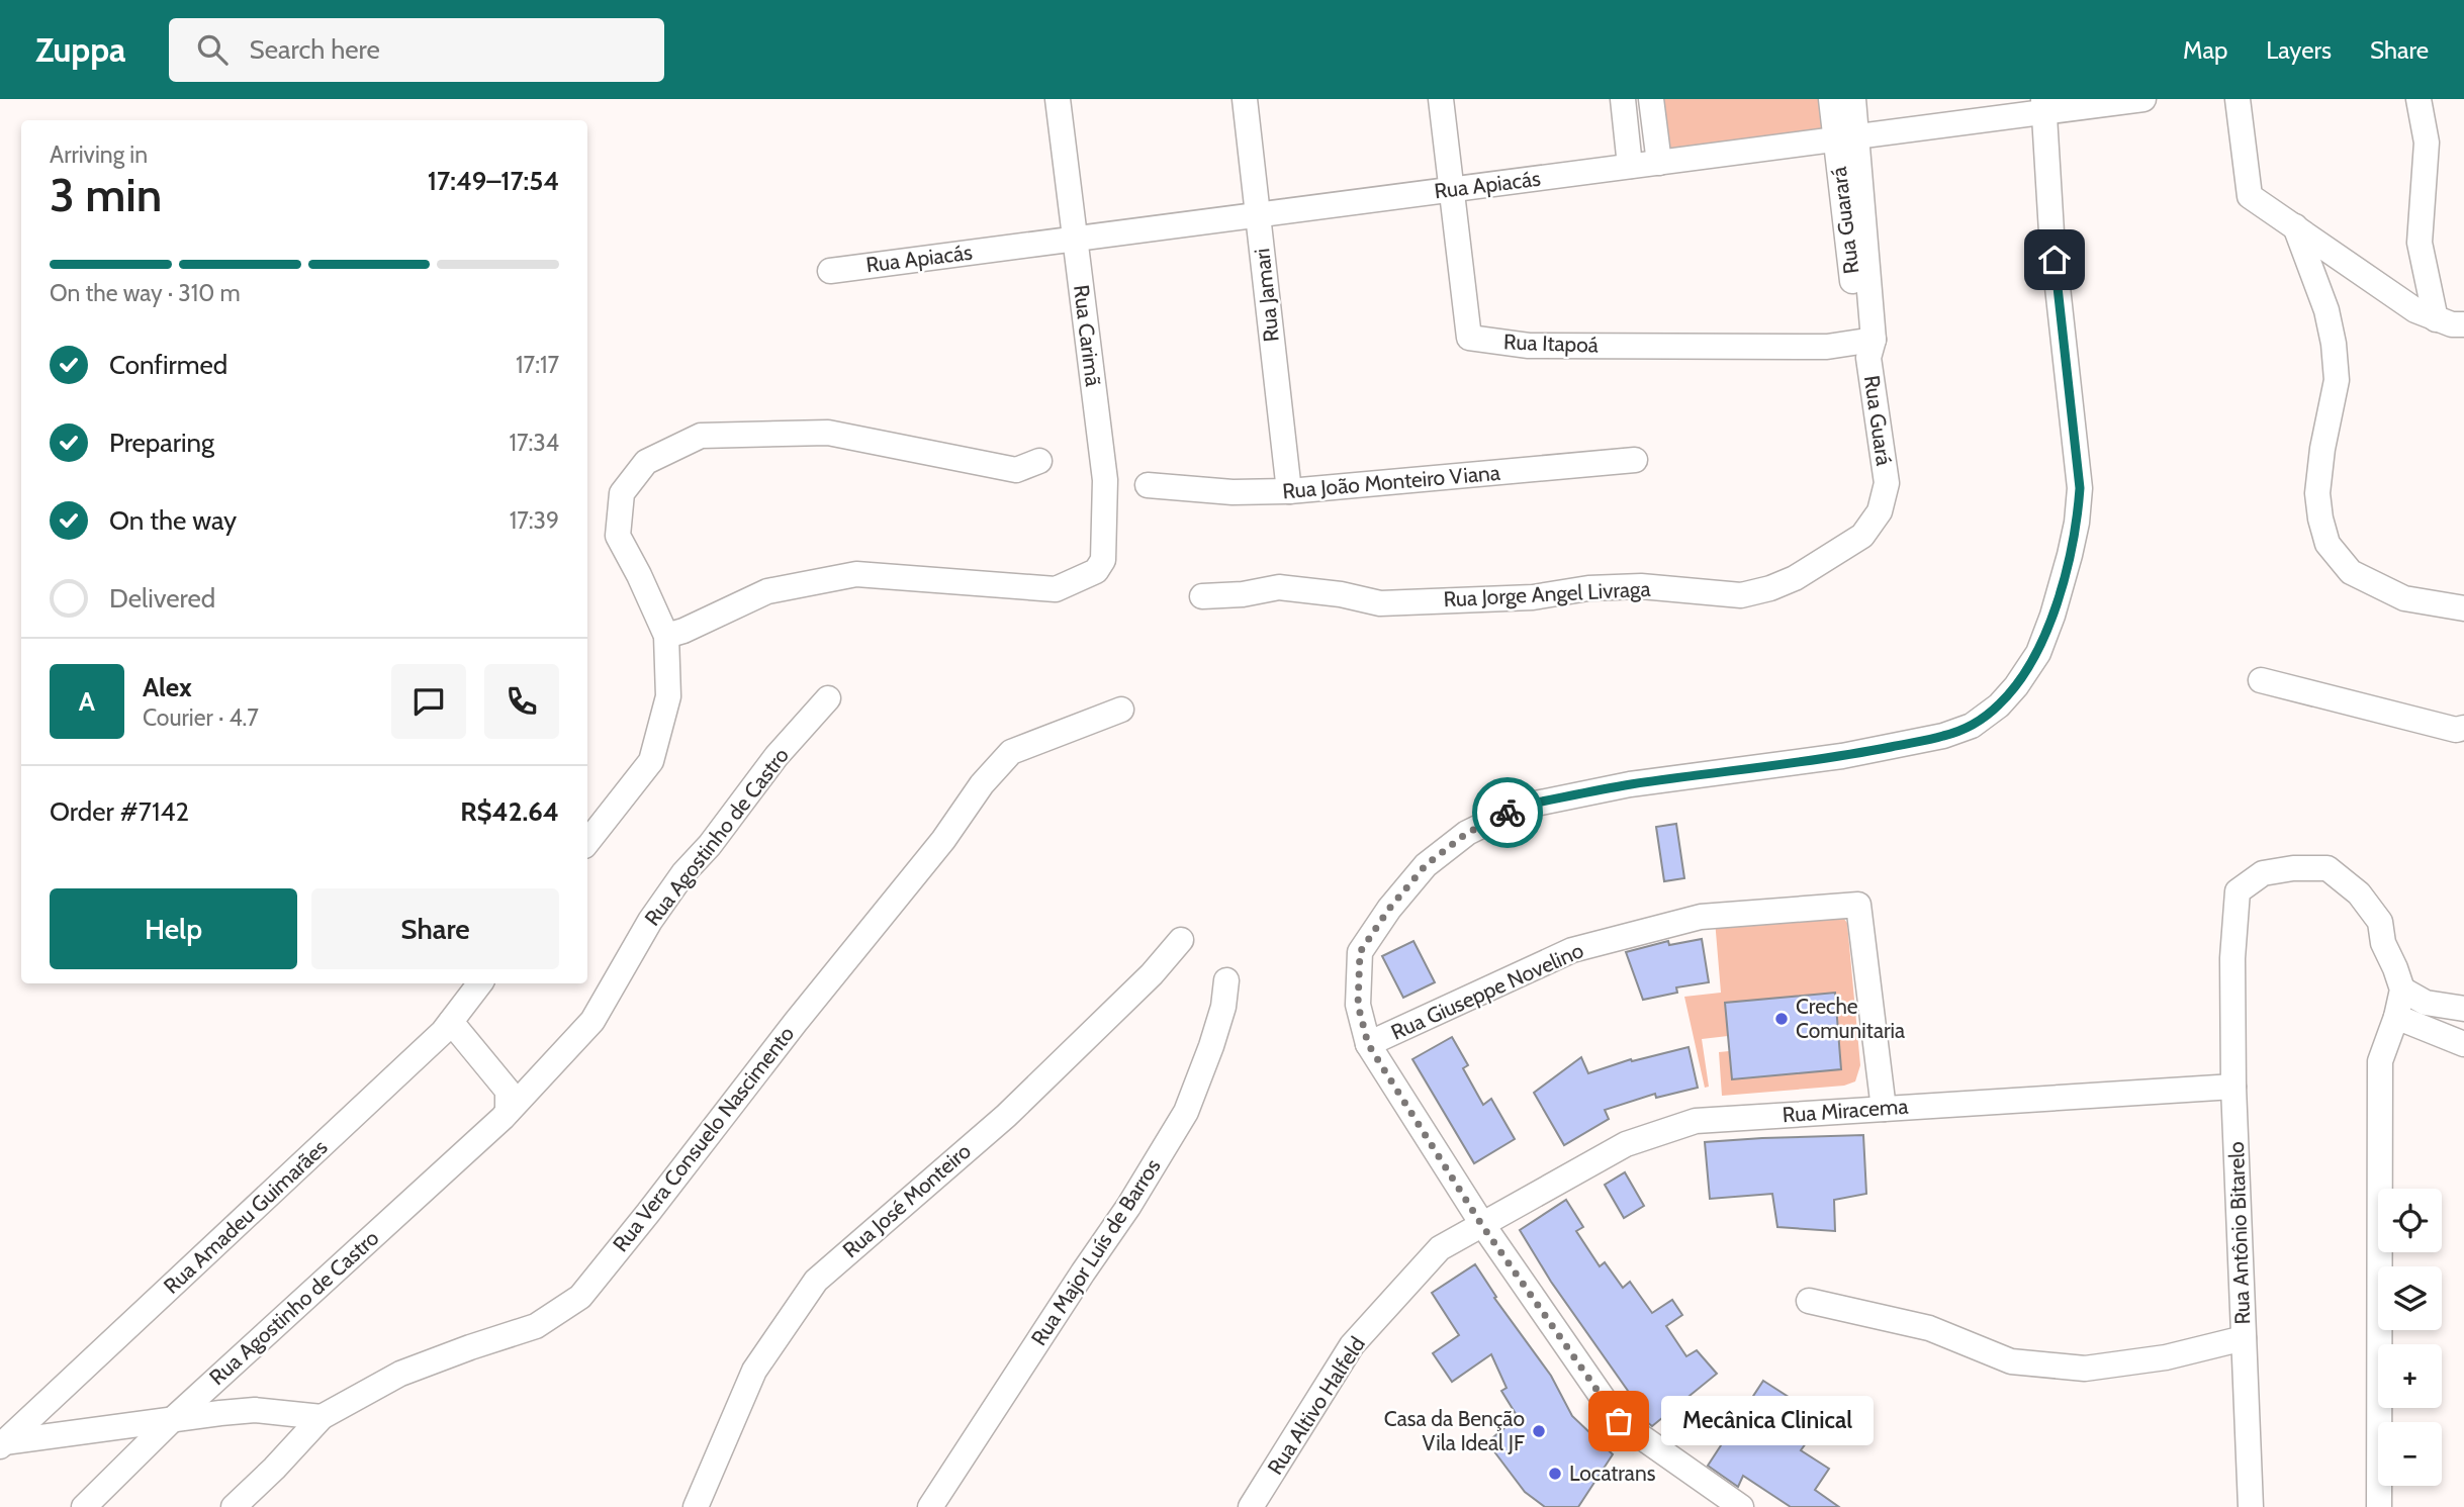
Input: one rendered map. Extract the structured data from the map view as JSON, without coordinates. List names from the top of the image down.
{
  "streets": {
    "street": [
      "Rua Apiacás",
      "Rua Guarará",
      "Rua Jamari",
      "Rua Carimã",
      "Rua Itapoá",
      "Rua Guará",
      "Rua João Monteiro Viana",
      "Rua Jorge Angel Livraga",
      "Rua Agostinho de Castro",
      "Rua Giuseppe Novelino",
      "Rua Miracema",
      "Rua Vera Consuelo Nascimento",
      "Rua José Monteiro",
      "Rua Amadeu Guimarães",
      "Rua Antônio Bitarelo",
      "Rua Major Luís de Barros",
      "Rua Altivo Halfeld"
    ]
  },
  "crossings": [
    ["Rua Apiacás", "Rua Guarará"],
    ["Rua Apiacás", "Rua Jamari"],
    ["Rua Apiacás", "Rua Carimã"],
    ["Rua Apiacás", "Rua Itapoá"],
    ["Rua Guarará", "Rua Itapoá"],
    ["Rua Guarará", "Rua Guará"],
    ["Rua Jamari", "Rua João Monteiro Viana"],
    ["Rua Itapoá", "Rua Guará"],
    ["Rua Guará", "Rua Jorge Angel Livraga"],
    ["Rua Giuseppe Novelino", "Rua Miracema"],
    ["Rua Miracema", "Rua Antônio Bitarelo"],
    ["Rua Miracema", "Rua Altivo Halfeld"]
  ],
  "places": [
    "Creche Comunitaria",
    "Mecânica Clinical",
    "Casa da Benção Vila Ideal JF",
    "Locatrans"
  ],
  "page": {
    "header": "Zuppa",
    "search": "Search here",
    "nav": ["Map", "Layers", "Share"],
    "heading": ["3 min", "Arriving in", "17:49–17:54"],
    "panel": [
      "Alex",
      "Courier · 4.7",
      "Order #7142",
      "R$42.64"
    ],
    "bar": "On the way · 310 m",
    "list": [
      ["Confirmed", "17:17"],
      ["Preparing", "17:34"],
      ["On the way", "17:39"],
      "Delivered"
    ],
    "round": "A",
    "buttons": ["Help", "Share"],
    "map_buttons": ["+", "−"],
    "bubble": "Mecânica Clinical"
  }
}
